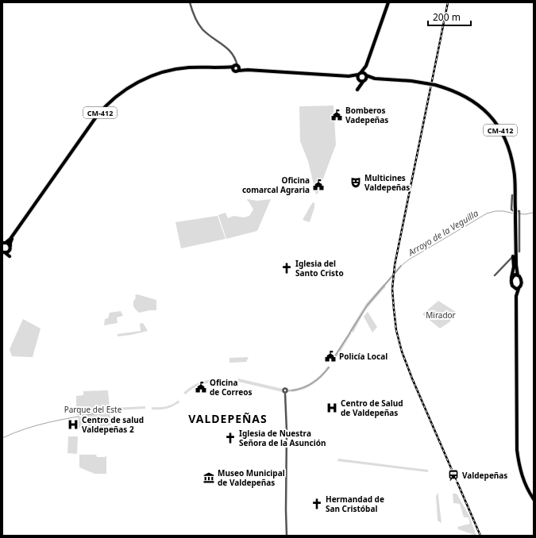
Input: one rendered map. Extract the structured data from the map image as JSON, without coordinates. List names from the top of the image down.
{
  "streets": {
    "main road": ["CM-412"]
  },
  "districts": ["VALDEPEÑAS"],
  "water": ["Arroyo de la Veguilla"],
  "parks": ["Mirador", "Parque del Este"],
  "places": {
    "public building": [
      "Bomberos Vadepeñas",
      "Oficina comarcal Agraria",
      "Policía Local",
      "Oficina de Correos"
    ],
    "theatre": ["Multicines Valdepeñas"],
    "church": ["Iglesia del Santo Cristo", "Iglesia de Nuestra Señora de la Asunción", "Hermandad de San Cristóbal"],
    "hospital": ["Centro de Salud de Valdepeñas", "Centro de salud Valdepeñas 2"],
    "station": ["Valdepeñas"],
    "museum": ["Museo Municipal de Valdepeñas"]
  },
  "scale_bar": "200 m"
}
